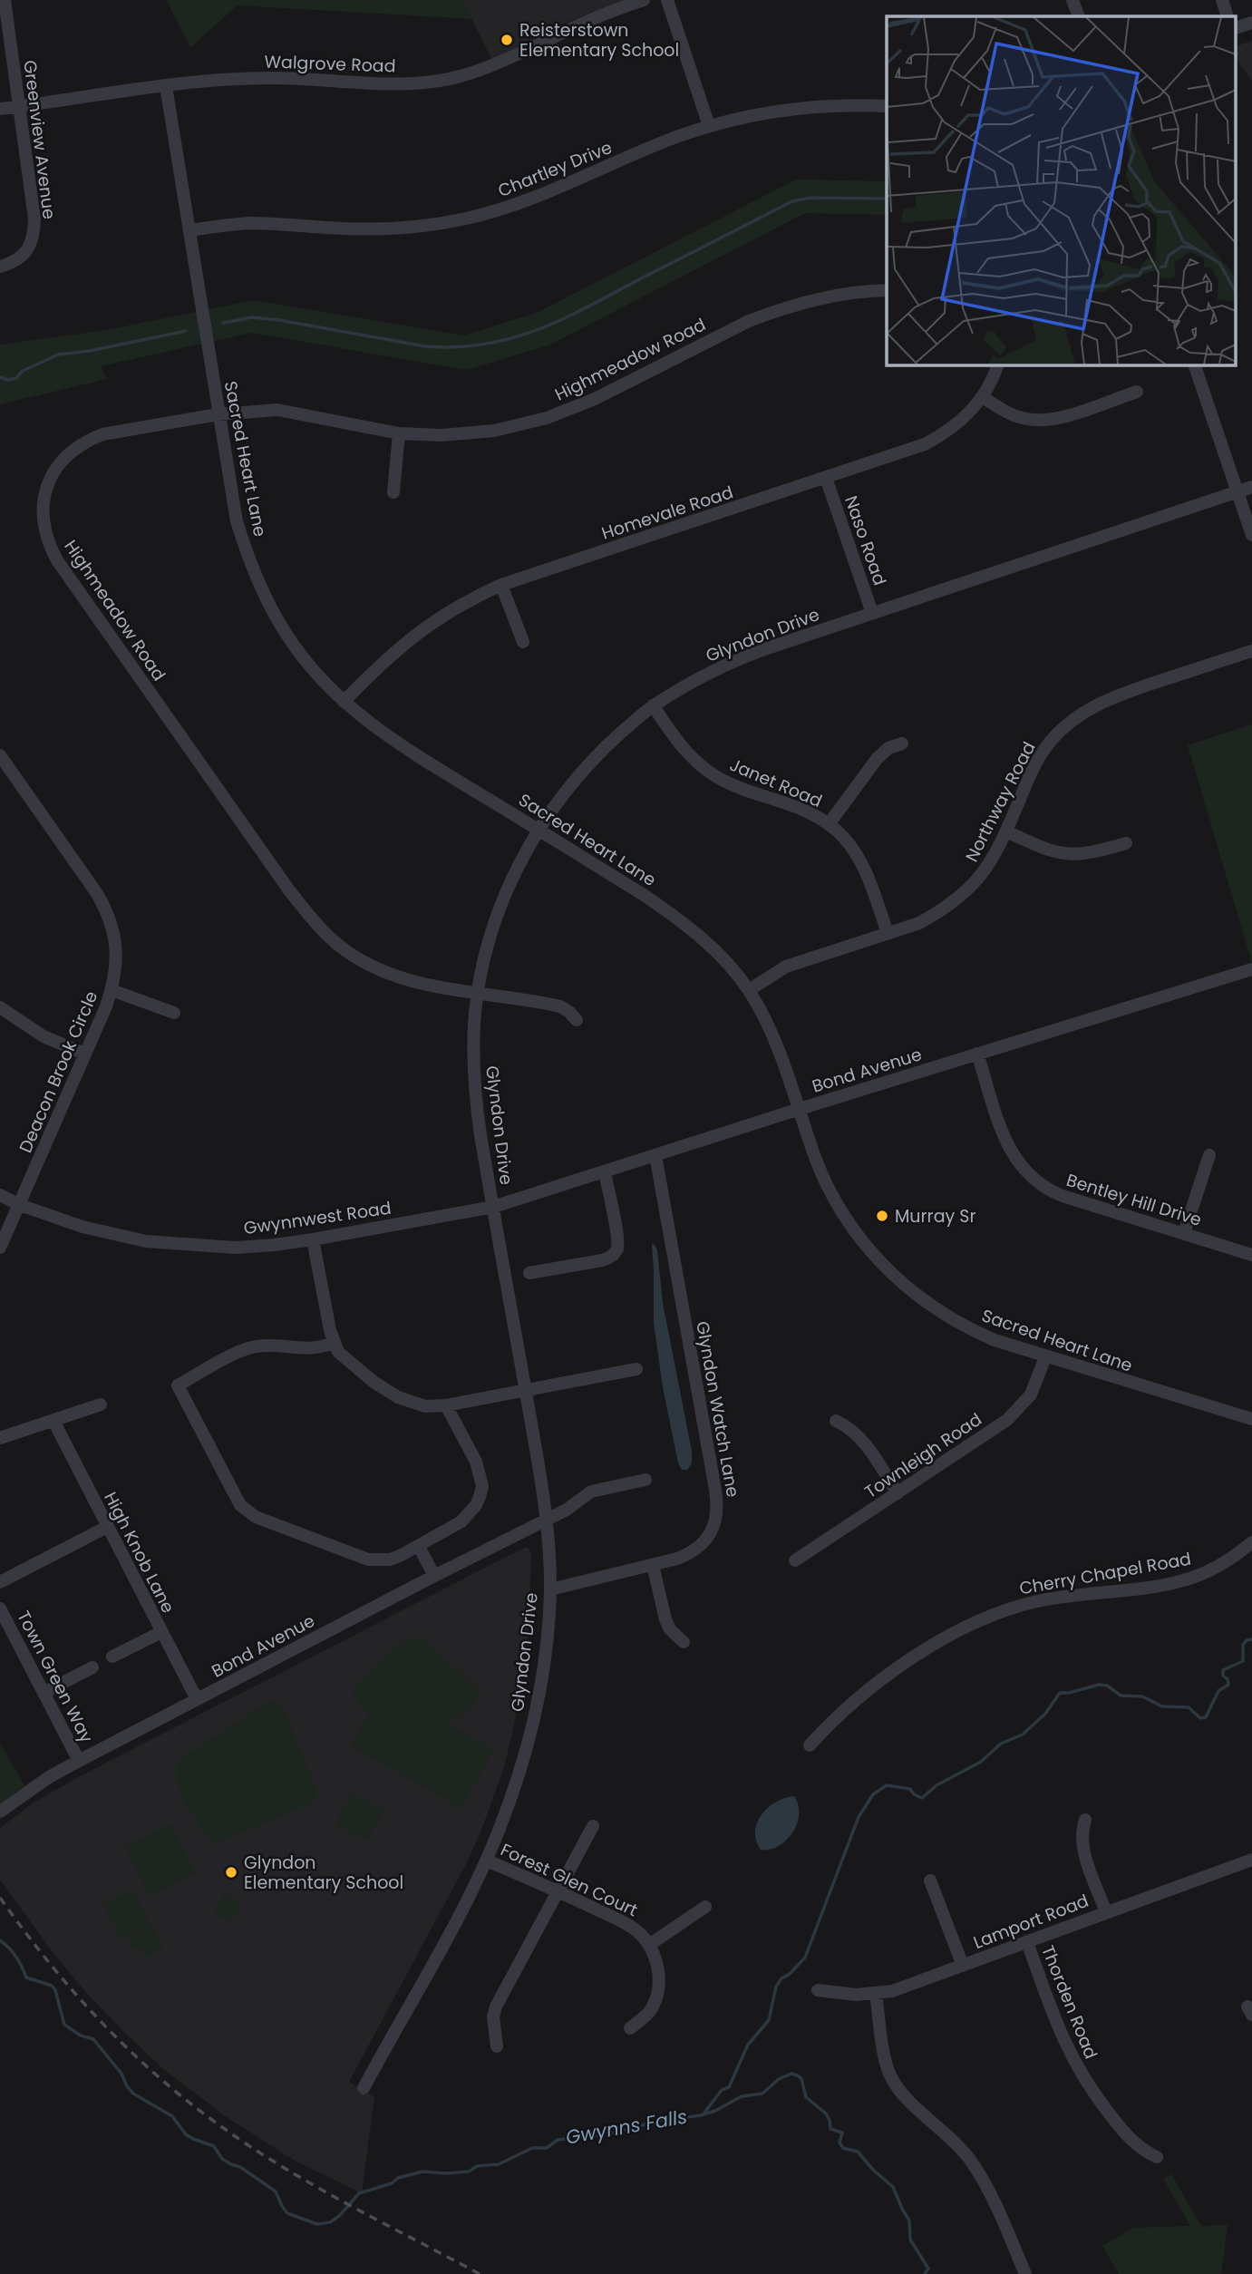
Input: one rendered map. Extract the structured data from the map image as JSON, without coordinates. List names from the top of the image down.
{
  "streets": {
    "street": [
      "Walgrove Road",
      "Greenview Avenue",
      "Chartley Drive",
      "Highmeadow Road",
      "Sacred Heart Lane",
      "Homevale Road",
      "Naso Road",
      "Glyndon Drive",
      "Janet Road",
      "Northway Road",
      "Bond Avenue",
      "Deacon Brook Circle",
      "Bentley Hill Drive",
      "Gwynnwest Road",
      "Glyndon Watch Lane",
      "Townleigh Road",
      "High Knob Lane",
      "Cherry Chapel Road",
      "Town Green Way",
      "Forest Glen Court",
      "Lamport Road",
      "Thorden Road"
    ]
  },
  "crossings": [
    ["Walgrove Road", "Greenview Avenue"],
    ["Walgrove Road", "Sacred Heart Lane"],
    ["Chartley Drive", "Sacred Heart Lane"],
    ["Highmeadow Road", "Sacred Heart Lane"],
    ["Highmeadow Road", "Glyndon Drive"],
    ["Sacred Heart Lane", "Homevale Road"],
    ["Sacred Heart Lane", "Glyndon Drive"],
    ["Sacred Heart Lane", "Northway Road"],
    ["Sacred Heart Lane", "Bond Avenue"],
    ["Sacred Heart Lane", "Townleigh Road"],
    ["Homevale Road", "Naso Road"],
    ["Naso Road", "Glyndon Drive"],
    ["Glyndon Drive", "Janet Road"],
    ["Glyndon Drive", "Bond Avenue"],
    ["Glyndon Drive", "Gwynnwest Road"],
    ["Glyndon Drive", "Glyndon Watch Lane"],
    ["Glyndon Drive", "Forest Glen Court"],
    ["Janet Road", "Northway Road"],
    ["Bond Avenue", "Bentley Hill Drive"],
    ["Bond Avenue", "Gwynnwest Road"],
    ["Bond Avenue", "Glyndon Watch Lane"],
    ["Bond Avenue", "High Knob Lane"],
    ["Bond Avenue", "Town Green Way"],
    ["Deacon Brook Circle", "Gwynnwest Road"],
    ["Lamport Road", "Thorden Road"]
  ],
  "water": ["Gwynns Falls"],
  "places": ["Reisterstown Elementary School", "Murray Sr", "Glyndon Elementary School"]
}
